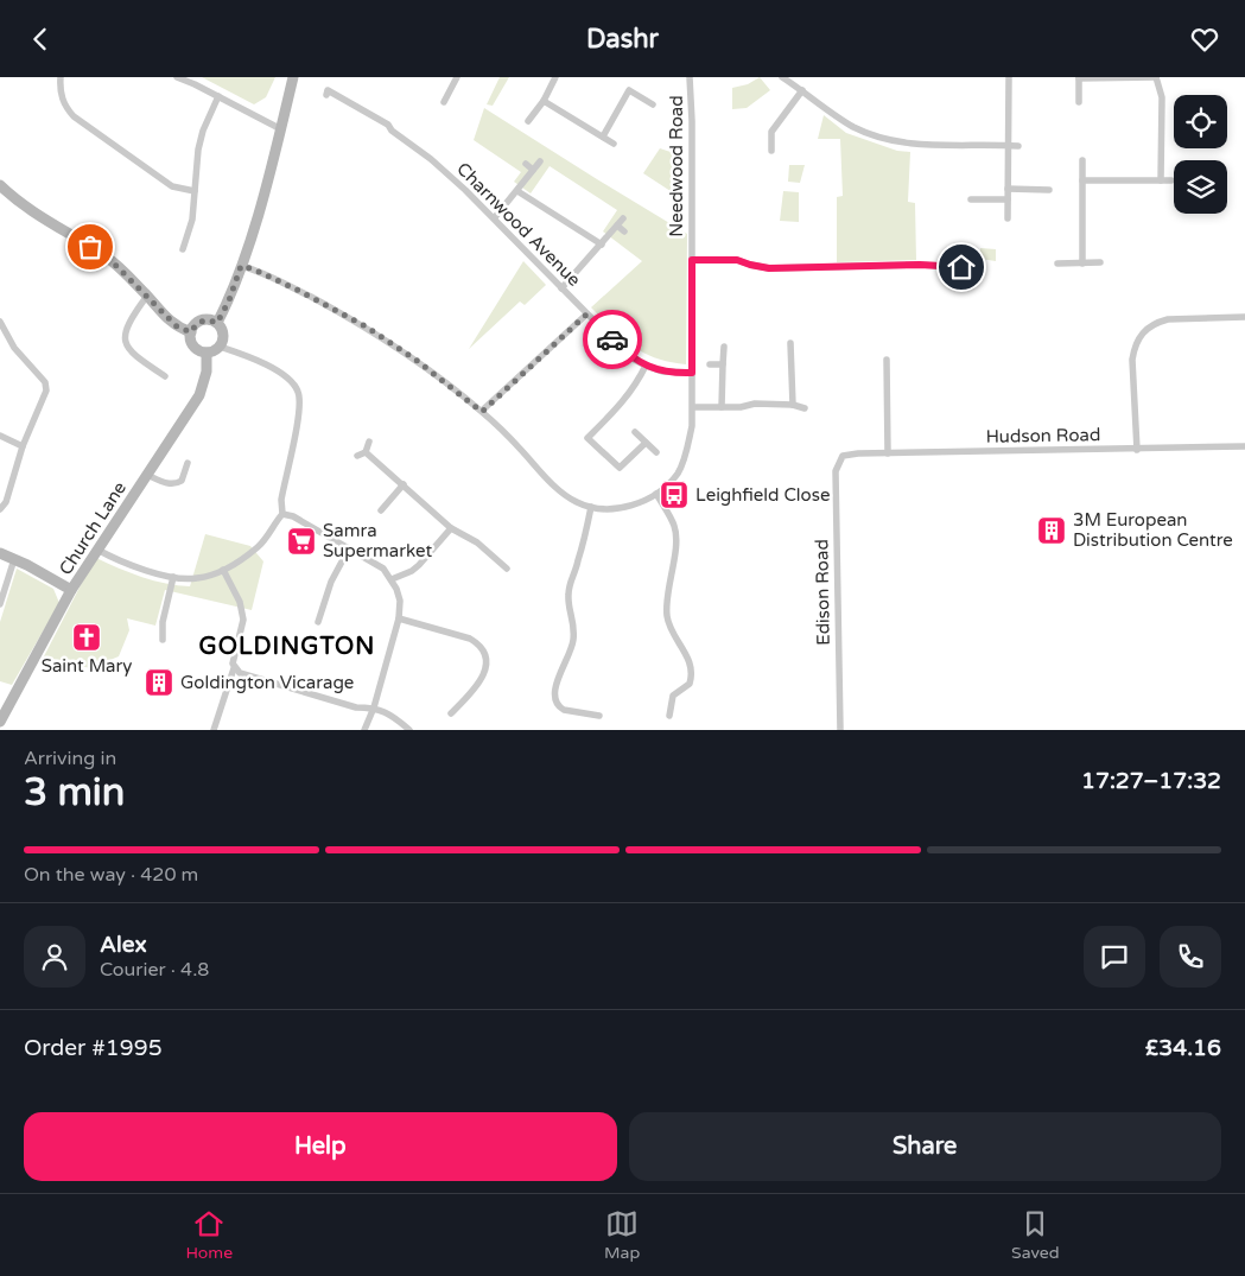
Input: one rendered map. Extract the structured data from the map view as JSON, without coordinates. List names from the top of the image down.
{
  "streets": {
    "street": [
      "Needwood Road",
      "Charnwood Avenue",
      "Hudson Road",
      "Church Lane",
      "Edison Road"
    ]
  },
  "crossings": [
    ["Needwood Road", "Charnwood Avenue"],
    ["Hudson Road", "Edison Road"]
  ],
  "districts": ["GOLDINGTON"],
  "places": {
    "bus stop": ["Leighfield Close"],
    "building": ["3M European Distribution Centre", "Goldington Vicarage"],
    "supermarket": ["Samra Supermarket"],
    "church": ["Saint Mary"]
  },
  "page": {
    "header": "Dashr",
    "heading": ["3 min", "Arriving in", "17:27–17:32"],
    "panel": [
      "Alex",
      "Courier · 4.8",
      "Order #1995",
      "£34.16"
    ],
    "bar": "On the way · 420 m",
    "buttons": ["Help", "Share"],
    "tabs": ["Home", "Map", "Saved"]
  }
}
